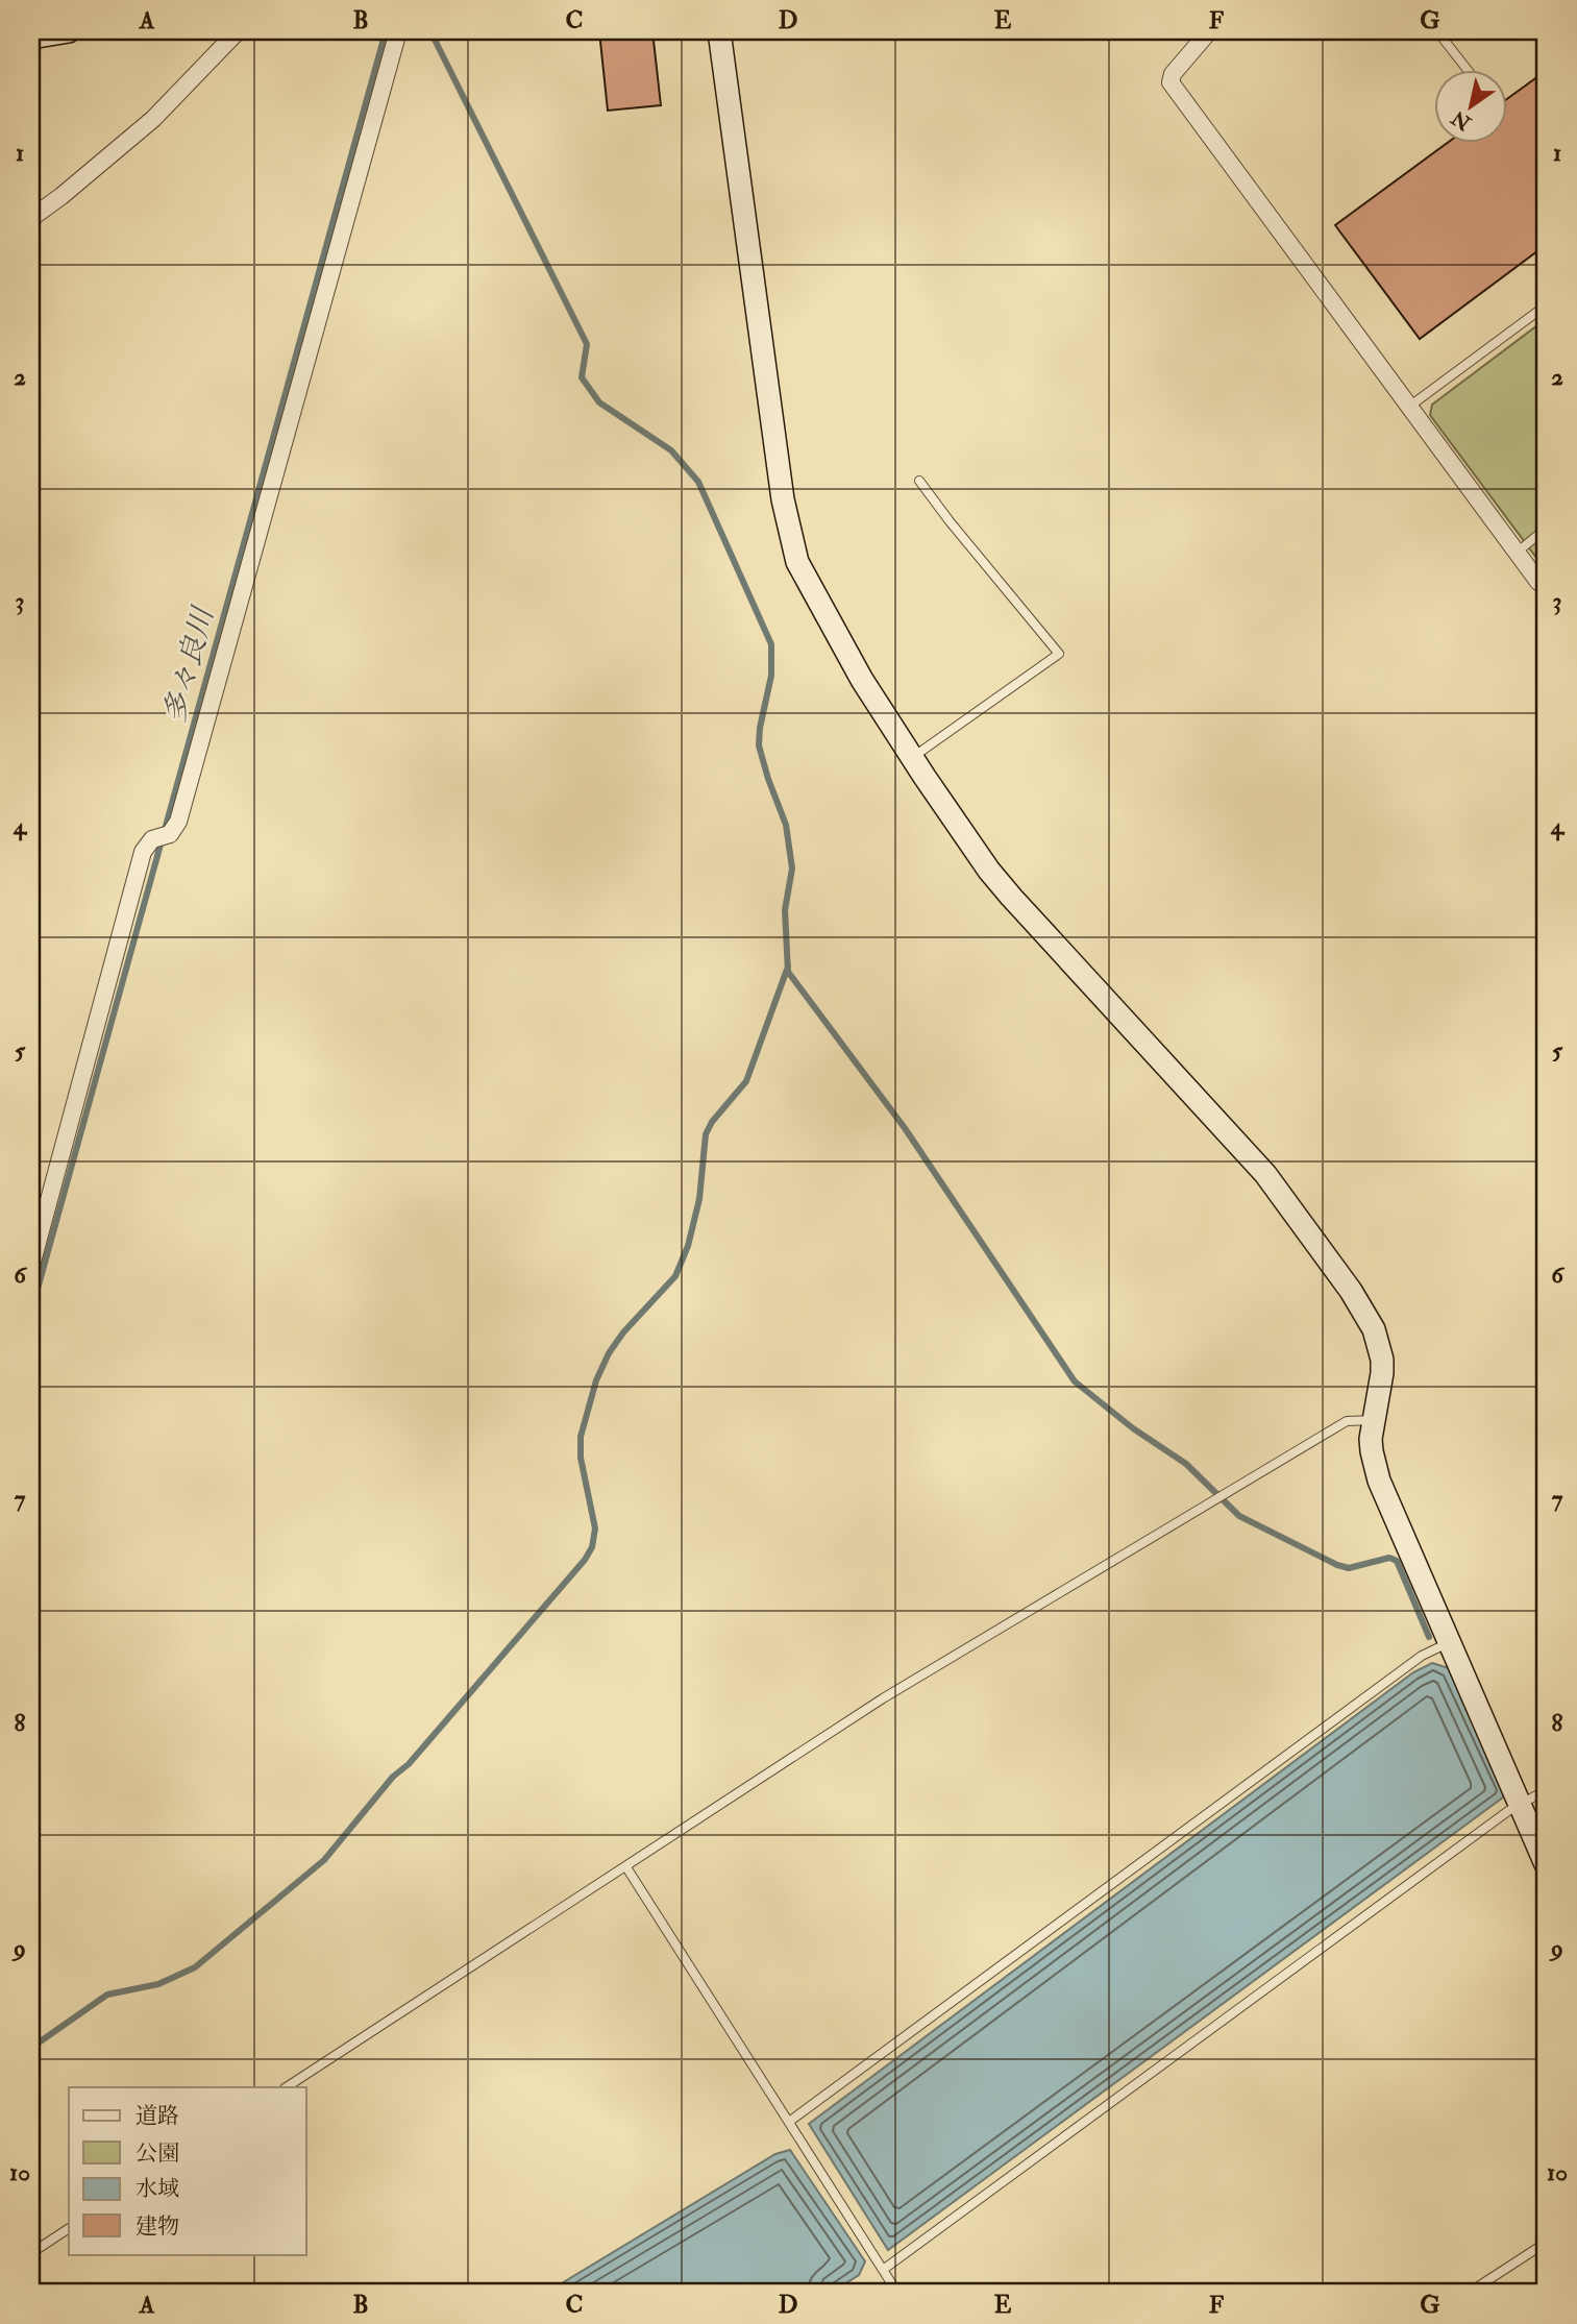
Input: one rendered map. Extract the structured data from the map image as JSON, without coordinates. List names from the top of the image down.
{
  "water": ["多々良川"],
  "legend": [
    "道路",
    "公園",
    "水域",
    "建物"
  ],
  "north": "bottom left",
  "grid": {
    "columns": [
      "A",
      "B",
      "C",
      "D",
      "E",
      "F",
      "G"
    ],
    "rows": [
      "1",
      "2",
      "3",
      "4",
      "5",
      "6",
      "7",
      "8",
      "9",
      "10"
    ]
  }
}
